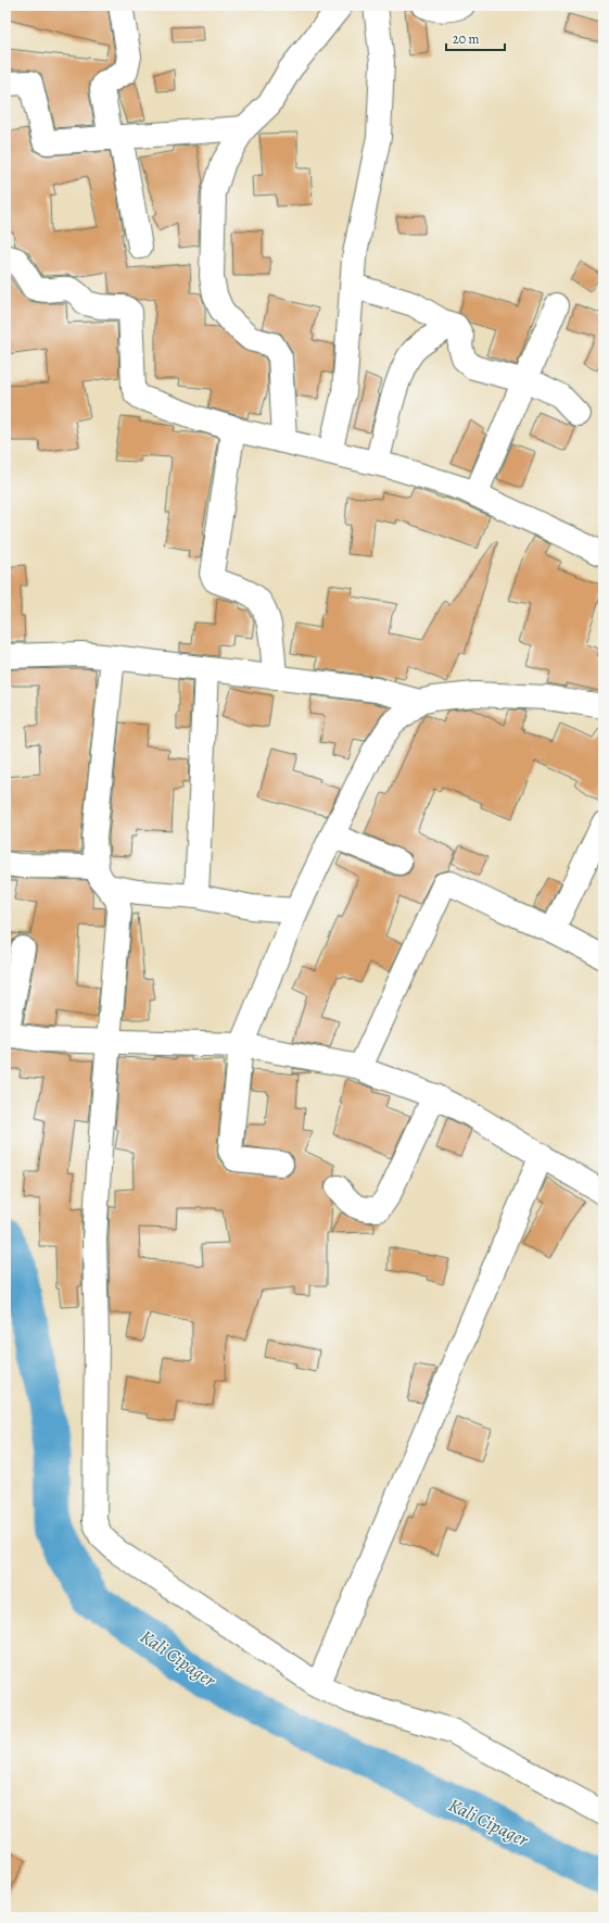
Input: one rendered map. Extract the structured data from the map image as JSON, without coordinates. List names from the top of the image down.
{
  "water": ["Kali Cipager"],
  "scale_bar": "20 m"
}
